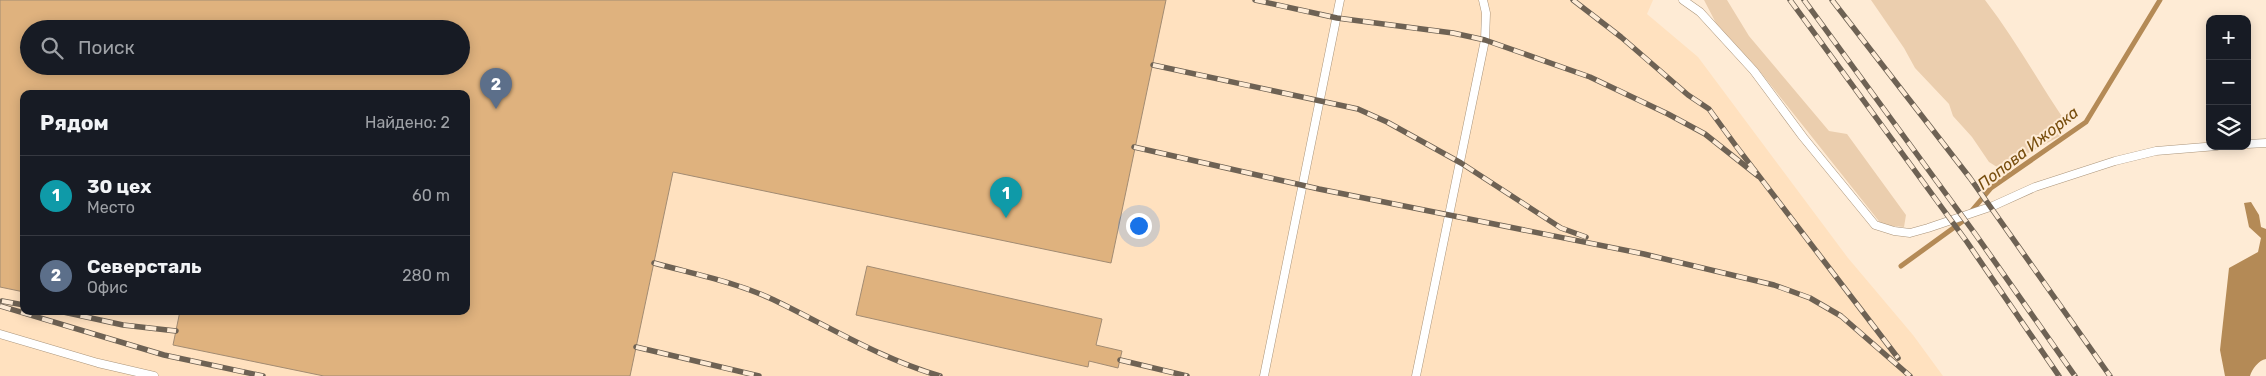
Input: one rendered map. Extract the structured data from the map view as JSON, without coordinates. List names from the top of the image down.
{
  "water": ["Попова Ижорка"],
  "page": {
    "map_buttons": ["+", "−"],
    "search": "Поиск",
    "pins": ["2", "1"],
    "heading": ["Рядом", "Найдено: 2"],
    "list": [
      {
        "mark": "1",
        "name": "30 цех",
        "note": "Место",
        "value": "60 m"
      },
      {
        "mark": "2",
        "name": "Северсталь",
        "note": "Офис",
        "value": "280 m"
      }
    ]
  }
}
